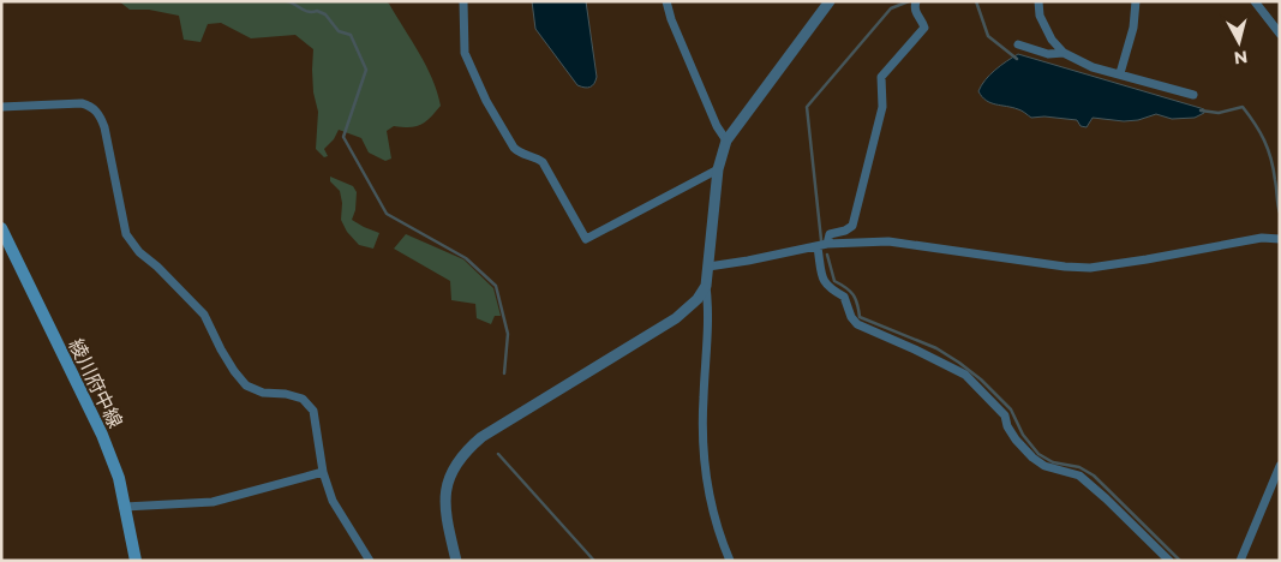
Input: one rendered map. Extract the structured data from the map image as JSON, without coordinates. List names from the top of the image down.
{
  "streets": {
    "main road": ["綾川府中線"]
  },
  "north": "bottom"
}
